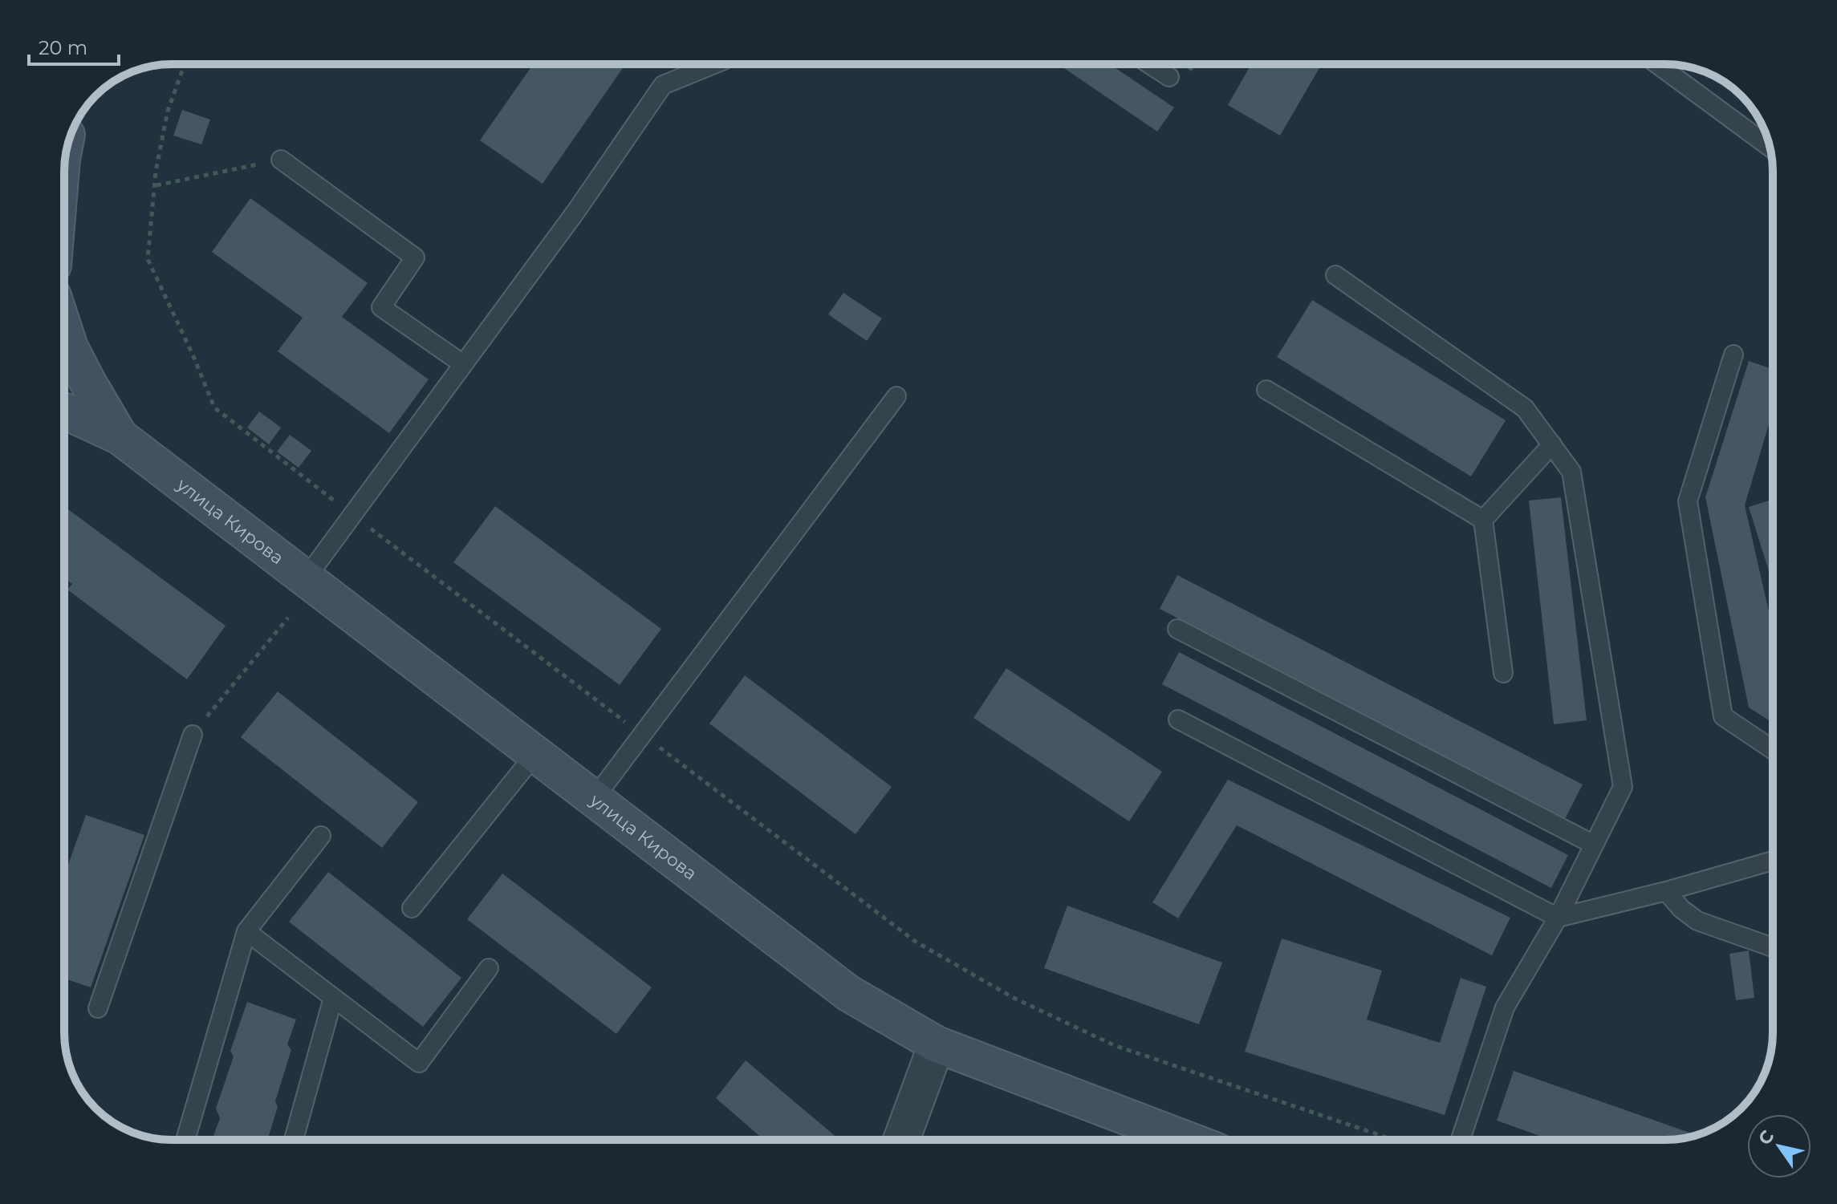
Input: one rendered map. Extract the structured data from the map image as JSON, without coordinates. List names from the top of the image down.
{
  "streets": {
    "main road": ["улица Кирова"]
  },
  "scale_bar": "20 m",
  "north": "top left"
}
